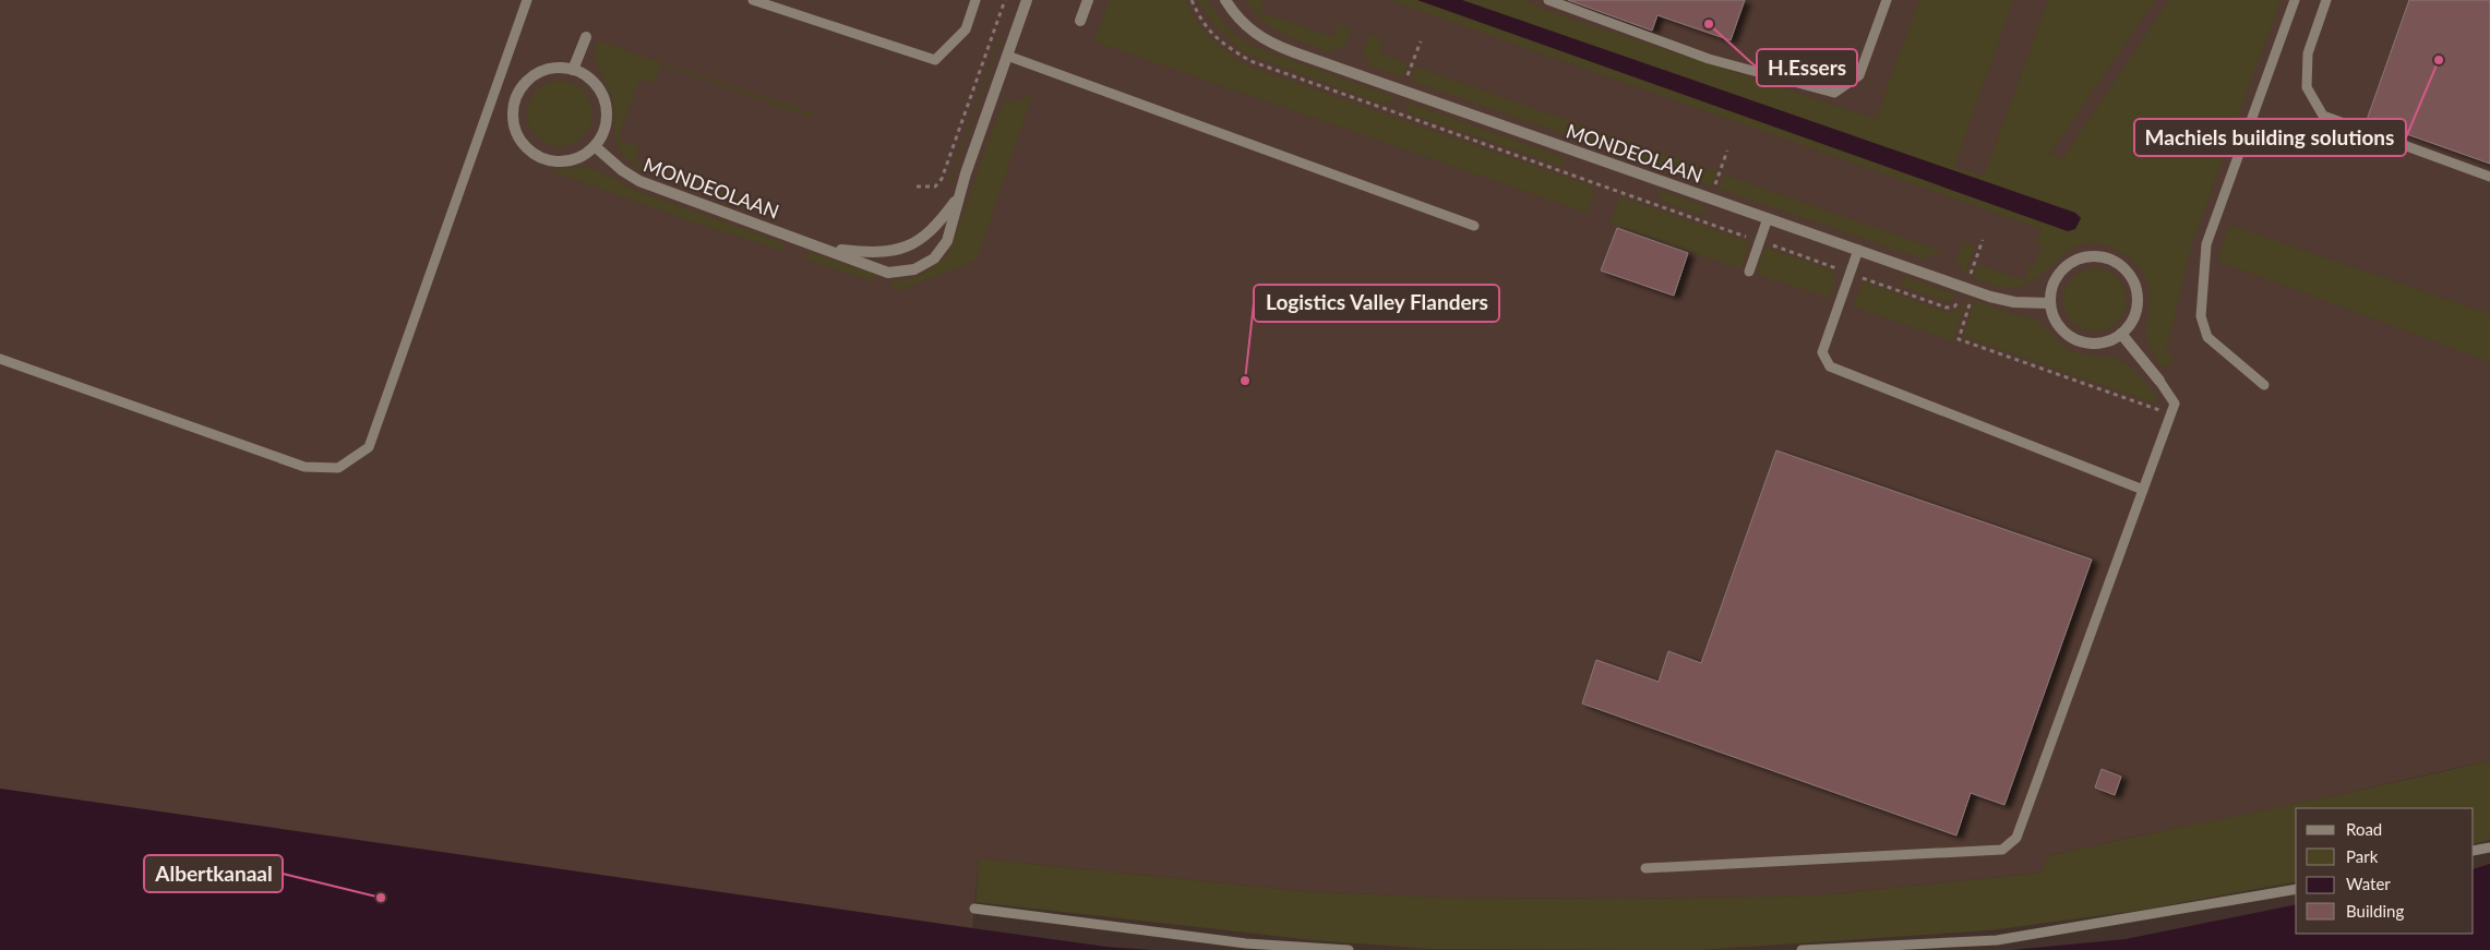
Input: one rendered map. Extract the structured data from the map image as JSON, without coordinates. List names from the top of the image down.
{
  "streets": {
    "street": ["MONDEOLAAN"]
  },
  "places": [
    "H.Essers",
    "Machiels building solutions",
    "Logistics Valley Flanders",
    "Albertkanaal"
  ],
  "legend": [
    "Road",
    "Park",
    "Water",
    "Building"
  ]
}
